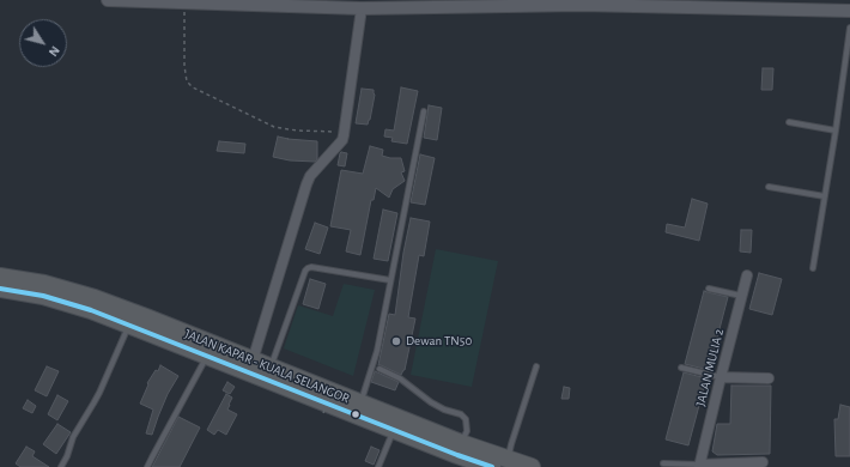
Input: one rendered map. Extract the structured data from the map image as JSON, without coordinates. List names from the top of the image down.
{
  "streets": {
    "highway": ["JALAN KAPAR - KUALA SELANGOR"],
    "street": ["JALAN MULIA 2"]
  },
  "places": ["Dewan TN50"],
  "north": "bottom right"
}
